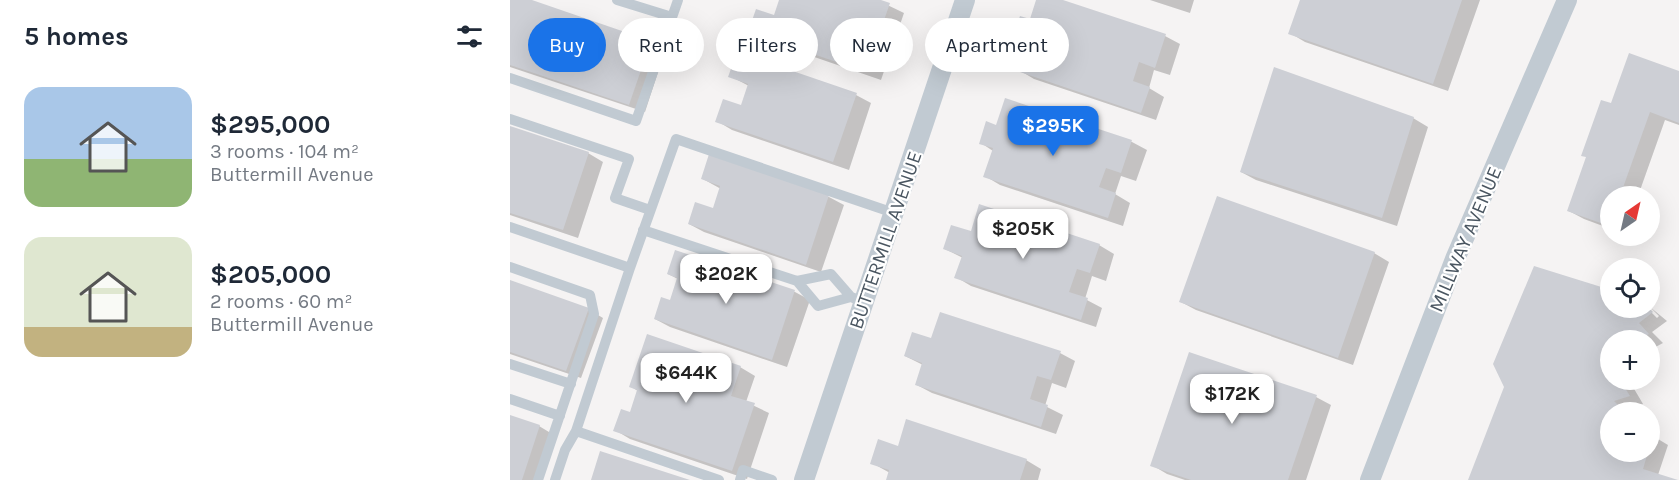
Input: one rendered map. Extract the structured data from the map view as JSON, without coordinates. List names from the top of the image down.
{
  "streets": {
    "street": ["MILLWAY AVENUE", "BUTTERMILL AVENUE"]
  },
  "north": "top right",
  "page": {
    "heading": "5 homes",
    "chip": [
      "Buy",
      "Rent",
      "Filters",
      "New",
      "Apartment"
    ],
    "list": [
      {
        "name": "$295,000",
        "note": "3 rooms · 104 m² · Buttermill Avenue"
      },
      {
        "name": "$205,000",
        "note": "2 rooms · 60 m² · Buttermill Avenue"
      }
    ],
    "price": [
      "$295K",
      "$205K",
      "$202K",
      "$644K",
      "$172K"
    ],
    "map_buttons": ["+", "−"]
  }
}
